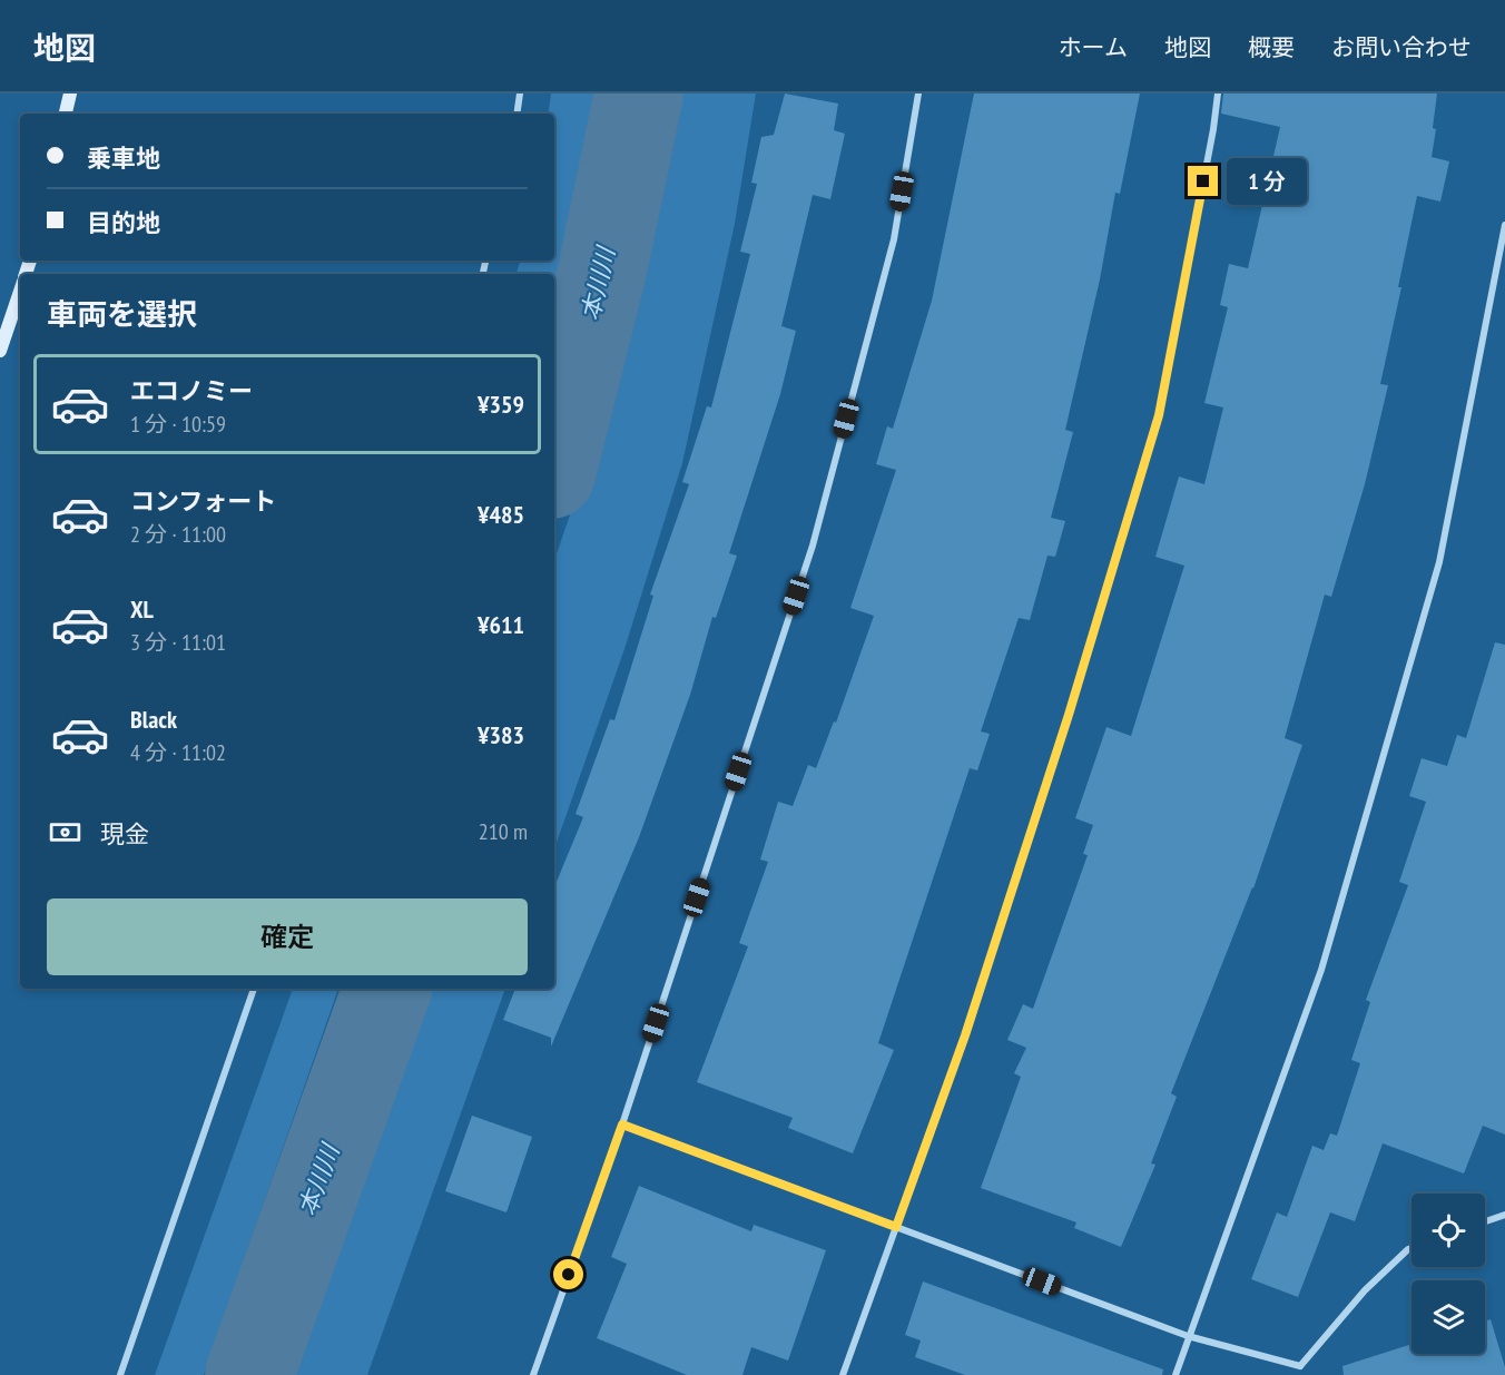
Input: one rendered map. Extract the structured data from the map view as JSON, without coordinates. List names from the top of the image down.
{
  "water": ["本川川"],
  "page": {
    "header": "地図",
    "nav": [
      "ホーム",
      "地図",
      "概要",
      "お問い合わせ"
    ],
    "banner": ["乗車地", "目的地"],
    "bubble": "1 分",
    "heading": "車両を選択",
    "list": [
      {
        "name": "エコノミー",
        "note": "1 分 · 10:59",
        "value": "¥359"
      },
      {
        "name": "コンフォート",
        "note": "2 分 · 11:00",
        "value": "¥485"
      },
      {
        "name": "XL",
        "note": "3 分 · 11:01",
        "value": "¥611"
      },
      {
        "name": "Black",
        "note": "4 分 · 11:02",
        "value": "¥383"
      }
    ],
    "pay": ["現金", "210 m"],
    "buttons": "確定"
  }
}
